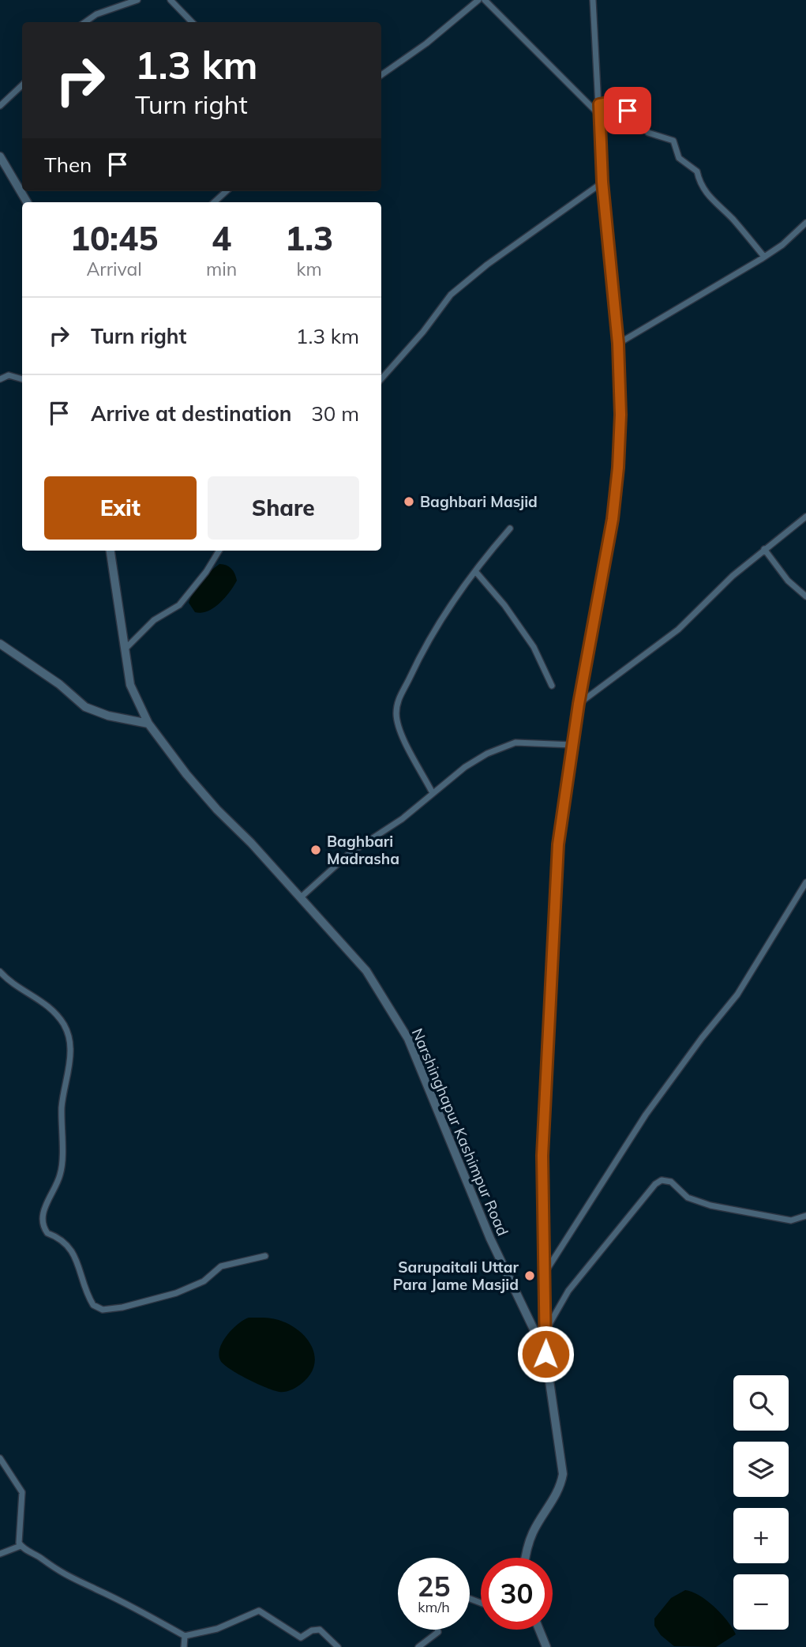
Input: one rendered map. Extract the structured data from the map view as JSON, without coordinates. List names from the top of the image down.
{
  "streets": {
    "main road": ["Narshinghapur Kashimpur Road"]
  },
  "places": ["Baghbari Masjid", "Baghbari Madrasha", "Sarupaitali Uttar Para Jame Masjid"],
  "page": {
    "turn": ["1.3 km", "Turn right"],
    "then": "Then",
    "eta": [
      "10:45",
      "Arrival",
      "4",
      "min",
      "1.3",
      "km"
    ],
    "list": [
      {
        "name": "Turn right",
        "value": "1.3 km"
      },
      {
        "name": "Arrive at destination",
        "value": "30 m"
      }
    ],
    "buttons": ["Exit", "Share"],
    "map_buttons": ["+", "−"],
    "speed": "25 km/h",
    "limit": "30"
  }
}
